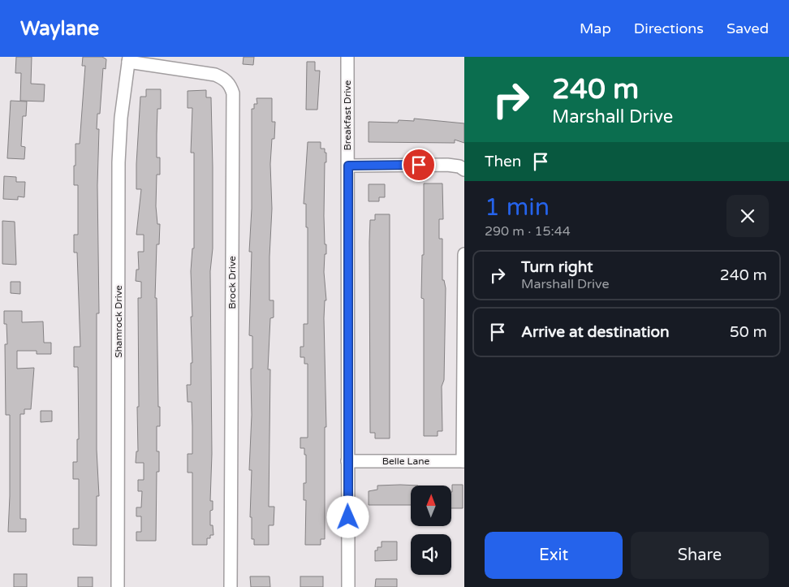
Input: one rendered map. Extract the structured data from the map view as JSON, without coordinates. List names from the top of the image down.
{
  "streets": {
    "street": [
      "Breakfast Drive",
      "Brock Drive",
      "Shamrock Drive",
      "Belle Lane"
    ]
  },
  "crossings": [
    ["Breakfast Drive", "Belle Lane"],
    ["Brock Drive", "Shamrock Drive"]
  ],
  "north": "top",
  "page": {
    "header": "Waylane",
    "nav": ["Map", "Directions", "Saved"],
    "turn": ["240 m", "Marshall Drive"],
    "then": "Then",
    "heading": ["1 min", "290 m · 15:44"],
    "list": [
      {
        "name": "Turn right",
        "note": "Marshall Drive",
        "value": "240 m"
      },
      {
        "name": "Arrive at destination",
        "value": "50 m"
      }
    ],
    "buttons": ["Exit", "Share"]
  }
}
